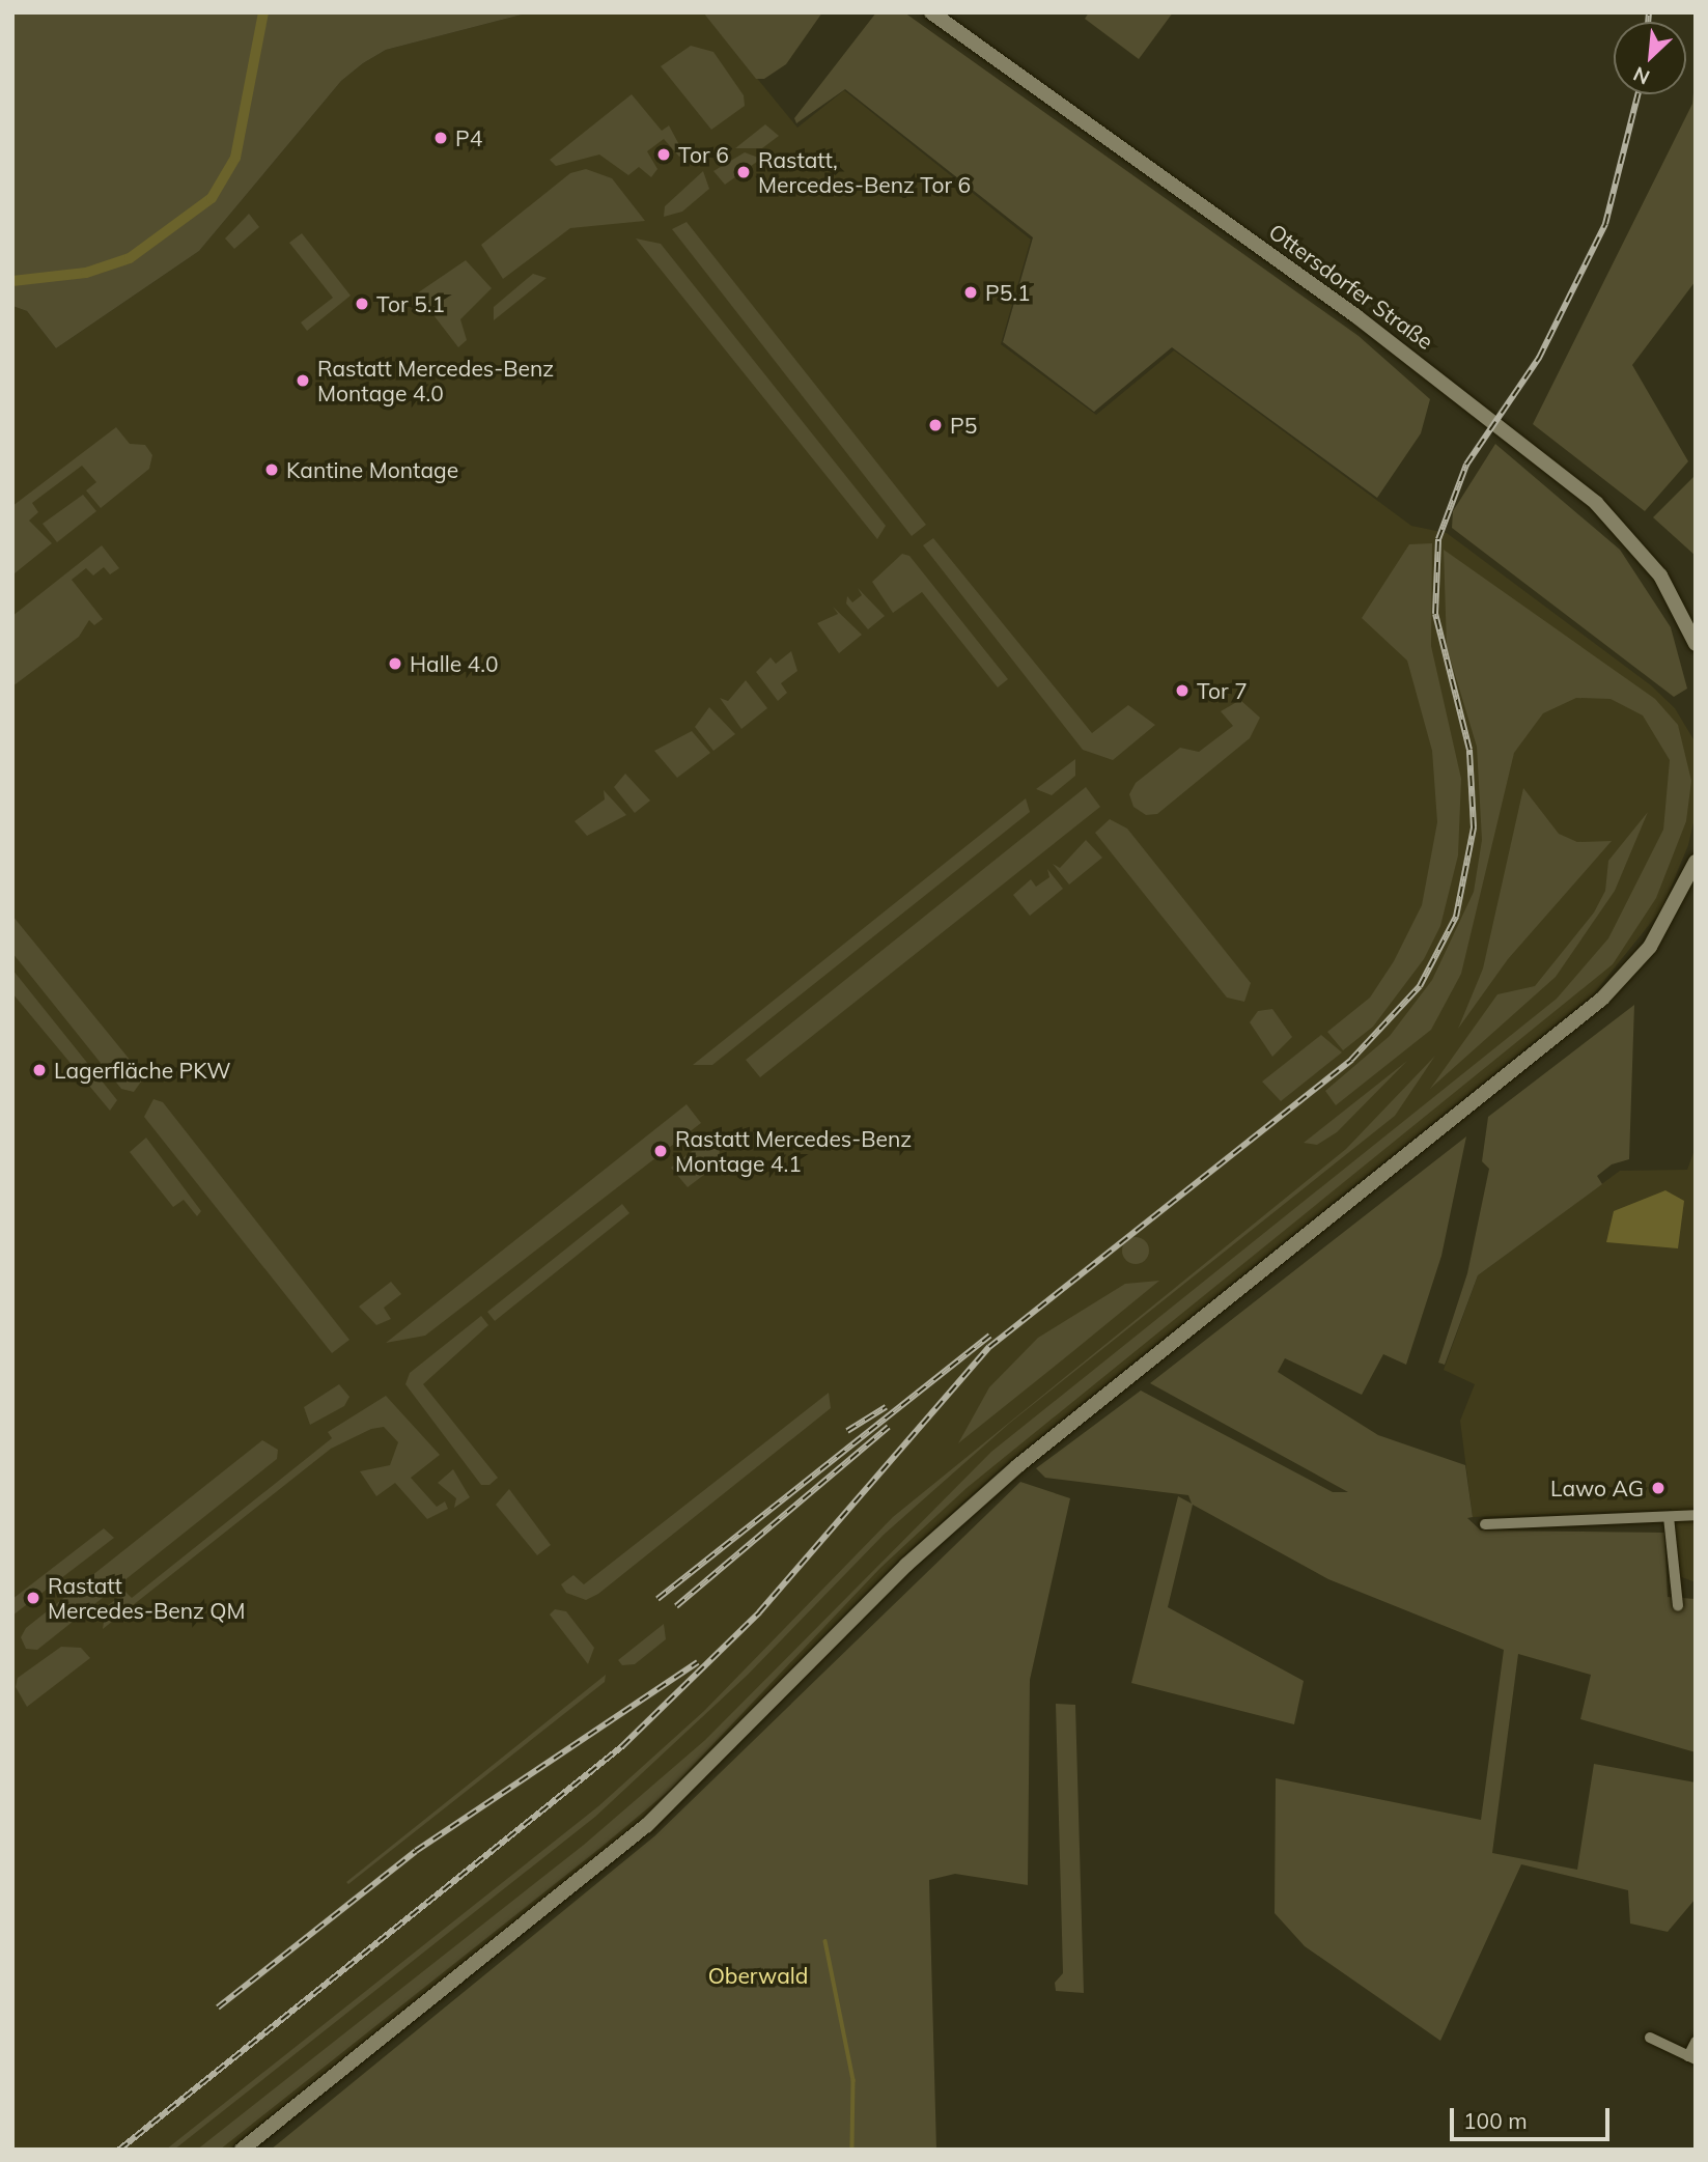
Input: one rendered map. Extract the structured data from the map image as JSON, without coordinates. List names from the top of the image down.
{
  "streets": {
    "street": ["Ottersdorfer Straße"]
  },
  "parks": ["Oberwald"],
  "places": [
    "P4",
    "Tor 6",
    "Rastatt, Mercedes-Benz Tor 6",
    "P5.1",
    "Tor 5.1",
    "Rastatt Mercedes-Benz Montage 4.0",
    "P5",
    "Kantine Montage",
    "Halle 4.0",
    "Tor 7",
    "Lagerfläche PKW",
    "Rastatt Mercedes-Benz Montage 4.1",
    "Lawo AG",
    "Rastatt Mercedes-Benz QM"
  ],
  "scale_bar": "100 m",
  "north": "bottom left"
}
